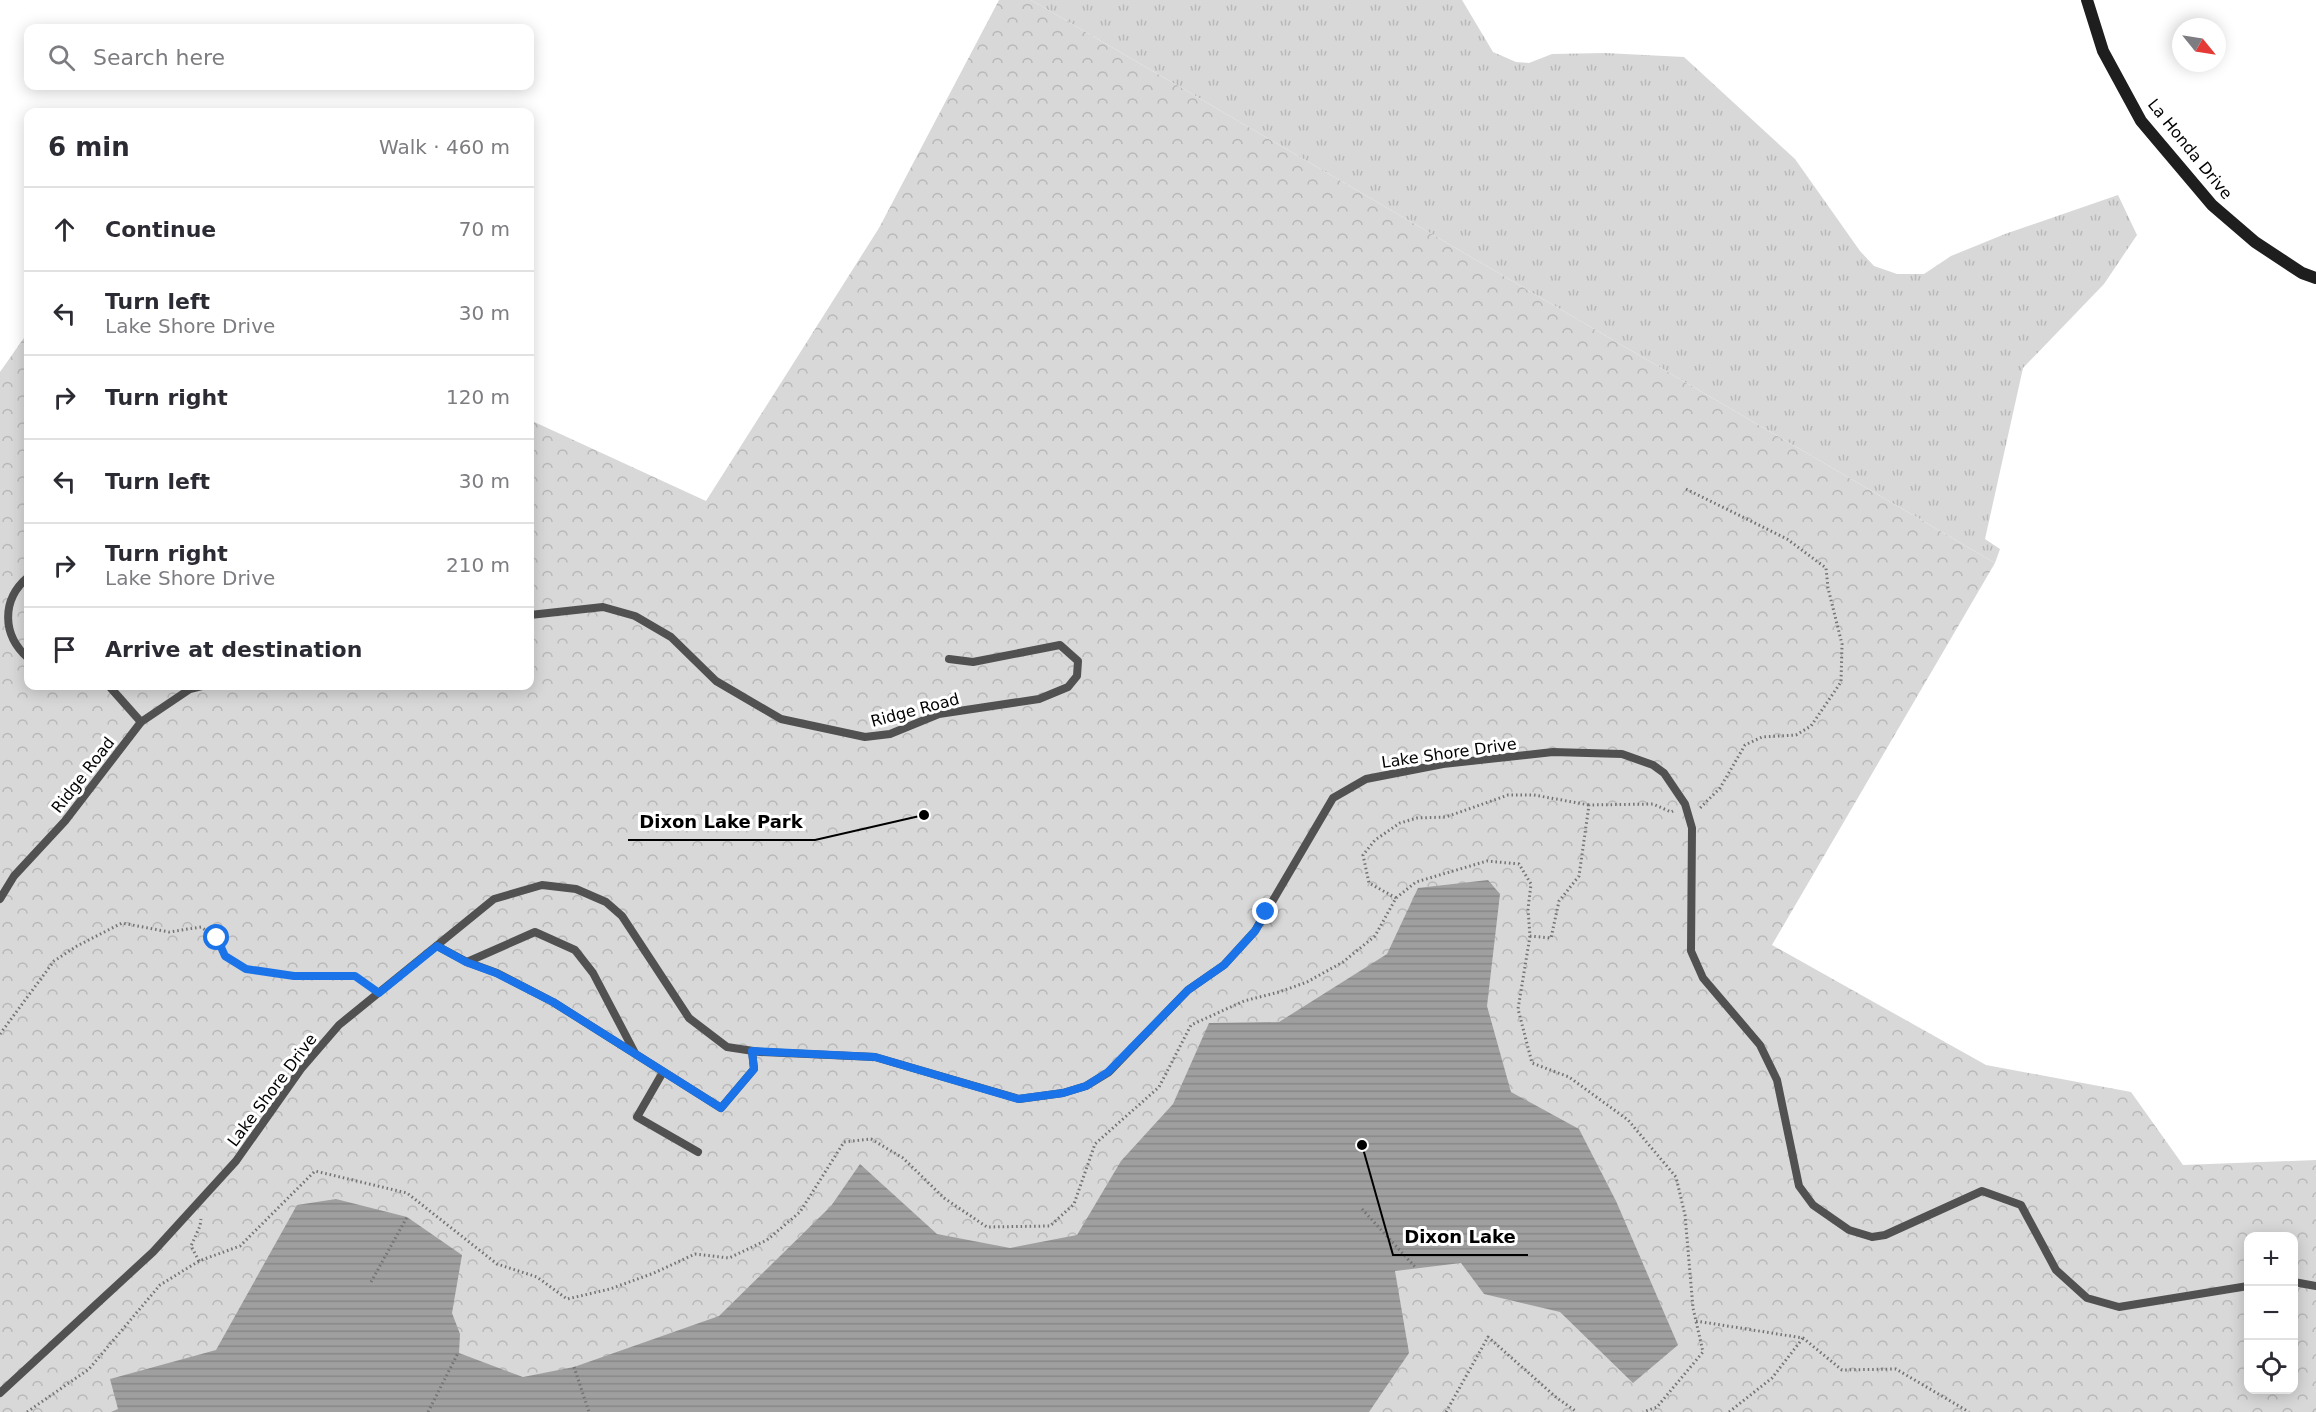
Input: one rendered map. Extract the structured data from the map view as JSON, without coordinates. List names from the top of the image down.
{
  "streets": {
    "street": ["La Honda Drive"],
    "lane": ["Ridge Road", "Lake Shore Drive"]
  },
  "places": ["Dixon Lake Park", "Dixon Lake"],
  "north": "bottom right",
  "page": {
    "search": "Search here",
    "heading": ["6 min", "Walk · 460 m"],
    "list": [
      ["Continue", "70 m"],
      ["Turn left", "Lake Shore Drive", "30 m"],
      ["Turn right", "120 m"],
      ["Turn left", "30 m"],
      ["Turn right", "Lake Shore Drive", "210 m"],
      "Arrive at destination"
    ],
    "map_buttons": ["+", "−"]
  }
}
